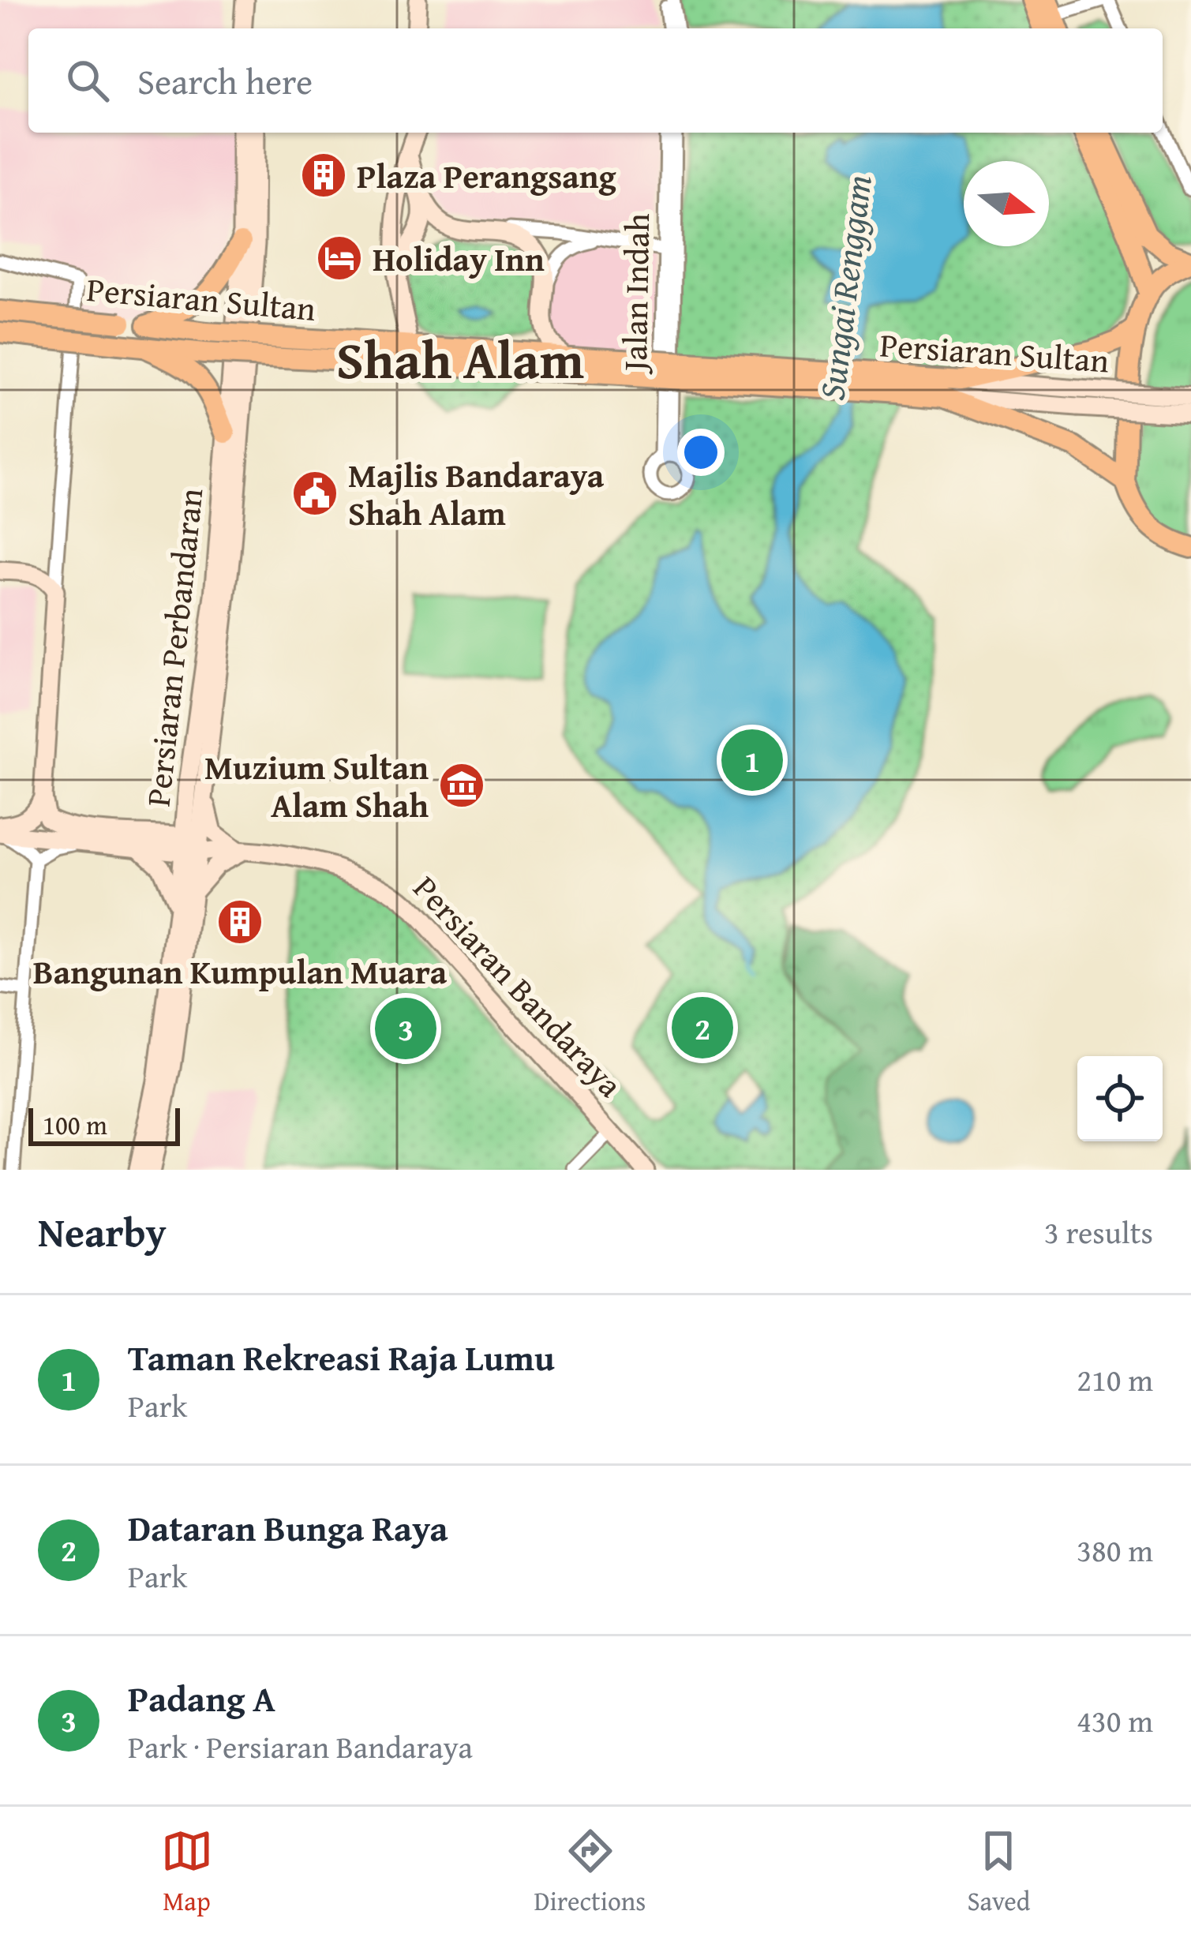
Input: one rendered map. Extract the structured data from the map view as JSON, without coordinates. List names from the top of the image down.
{
  "streets": {
    "main road": ["Persiaran Sultan", "Persiaran Perbandaran", "Persiaran Bandaraya"],
    "street": ["Jalan Indah"]
  },
  "crossings": [
    ["Persiaran Perbandaran", "Persiaran Bandaraya"]
  ],
  "districts": ["Shah Alam"],
  "water": ["Sungai Renggam"],
  "places": {
    "building": ["Plaza Perangsang", "Bangunan Kumpulan Muara"],
    "hotel": ["Holiday Inn"],
    "public building": ["Majlis Bandaraya Shah Alam"],
    "museum": ["Muzium Sultan Alam Shah"]
  },
  "scale_bar": "100 m",
  "north": "right",
  "page": {
    "search": "Search here",
    "pins": ["1", "2", "3"],
    "scale": "100 m",
    "heading": ["Nearby", "3 results"],
    "list": [
      {
        "mark": "1",
        "name": "Taman Rekreasi Raja Lumu",
        "note": "Park",
        "value": "210 m"
      },
      {
        "mark": "2",
        "name": "Dataran Bunga Raya",
        "note": "Park",
        "value": "380 m"
      },
      {
        "mark": "3",
        "name": "Padang A",
        "note": "Park · Persiaran Bandaraya",
        "value": "430 m"
      }
    ],
    "nav": ["Map", "Directions", "Saved"]
  }
}
